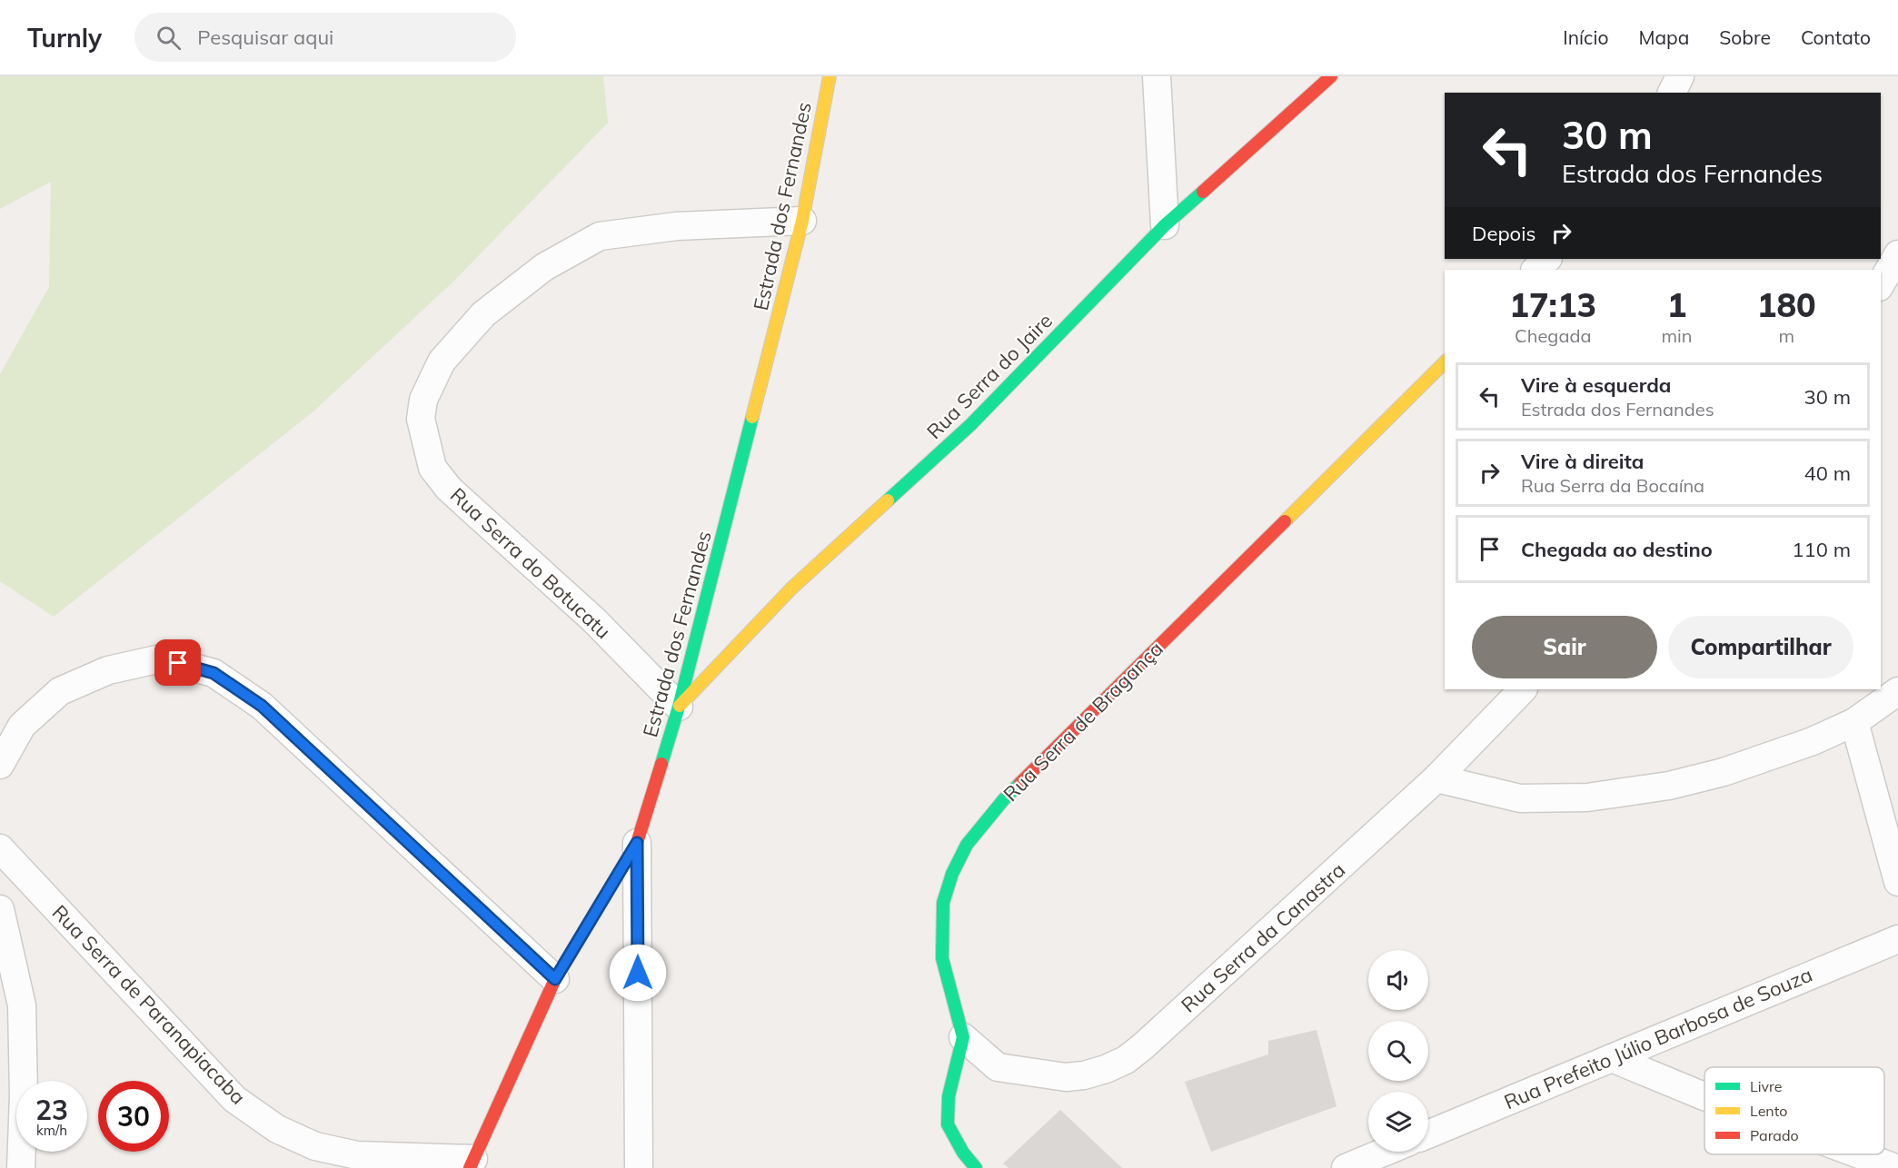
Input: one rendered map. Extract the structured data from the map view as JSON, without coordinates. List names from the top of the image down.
{
  "streets": {
    "street": [
      "Estrada dos Fernandes",
      "Rua Serra do Jaire",
      "Rua Serra do Botucatu",
      "Rua Serra de Bragança",
      "Rua Serra da Canastra",
      "Rua Serra de Paranapiacaba",
      "Rua Prefeito Júlio Barbosa de Souza"
    ]
  },
  "crossings": [
    ["Estrada dos Fernandes", "Rua Serra do Jaire"],
    ["Estrada dos Fernandes", "Rua Serra do Botucatu"],
    ["Estrada dos Fernandes", "Rua Serra de Paranapiacaba"],
    ["Rua Serra do Jaire", "Rua Serra do Botucatu"],
    ["Rua Serra de Bragança", "Rua Serra da Canastra"]
  ],
  "legend": ["Livre", "Lento", "Parado"],
  "page": {
    "header": "Turnly",
    "search": "Pesquisar aqui",
    "nav": [
      "Início",
      "Mapa",
      "Sobre",
      "Contato"
    ],
    "turn": ["30 m", "Estrada dos Fernandes"],
    "then": "Depois",
    "eta": [
      "17:13",
      "Chegada",
      "1",
      "min",
      "180",
      "m"
    ],
    "list": [
      {
        "name": "Vire à esquerda",
        "note": "Estrada dos Fernandes",
        "value": "30 m"
      },
      {
        "name": "Vire à direita",
        "note": "Rua Serra da Bocaína",
        "value": "40 m"
      },
      {
        "name": "Chegada ao destino",
        "value": "110 m"
      }
    ],
    "buttons": ["Sair", "Compartilhar"],
    "speed": "23 km/h",
    "limit": "30"
  }
}
